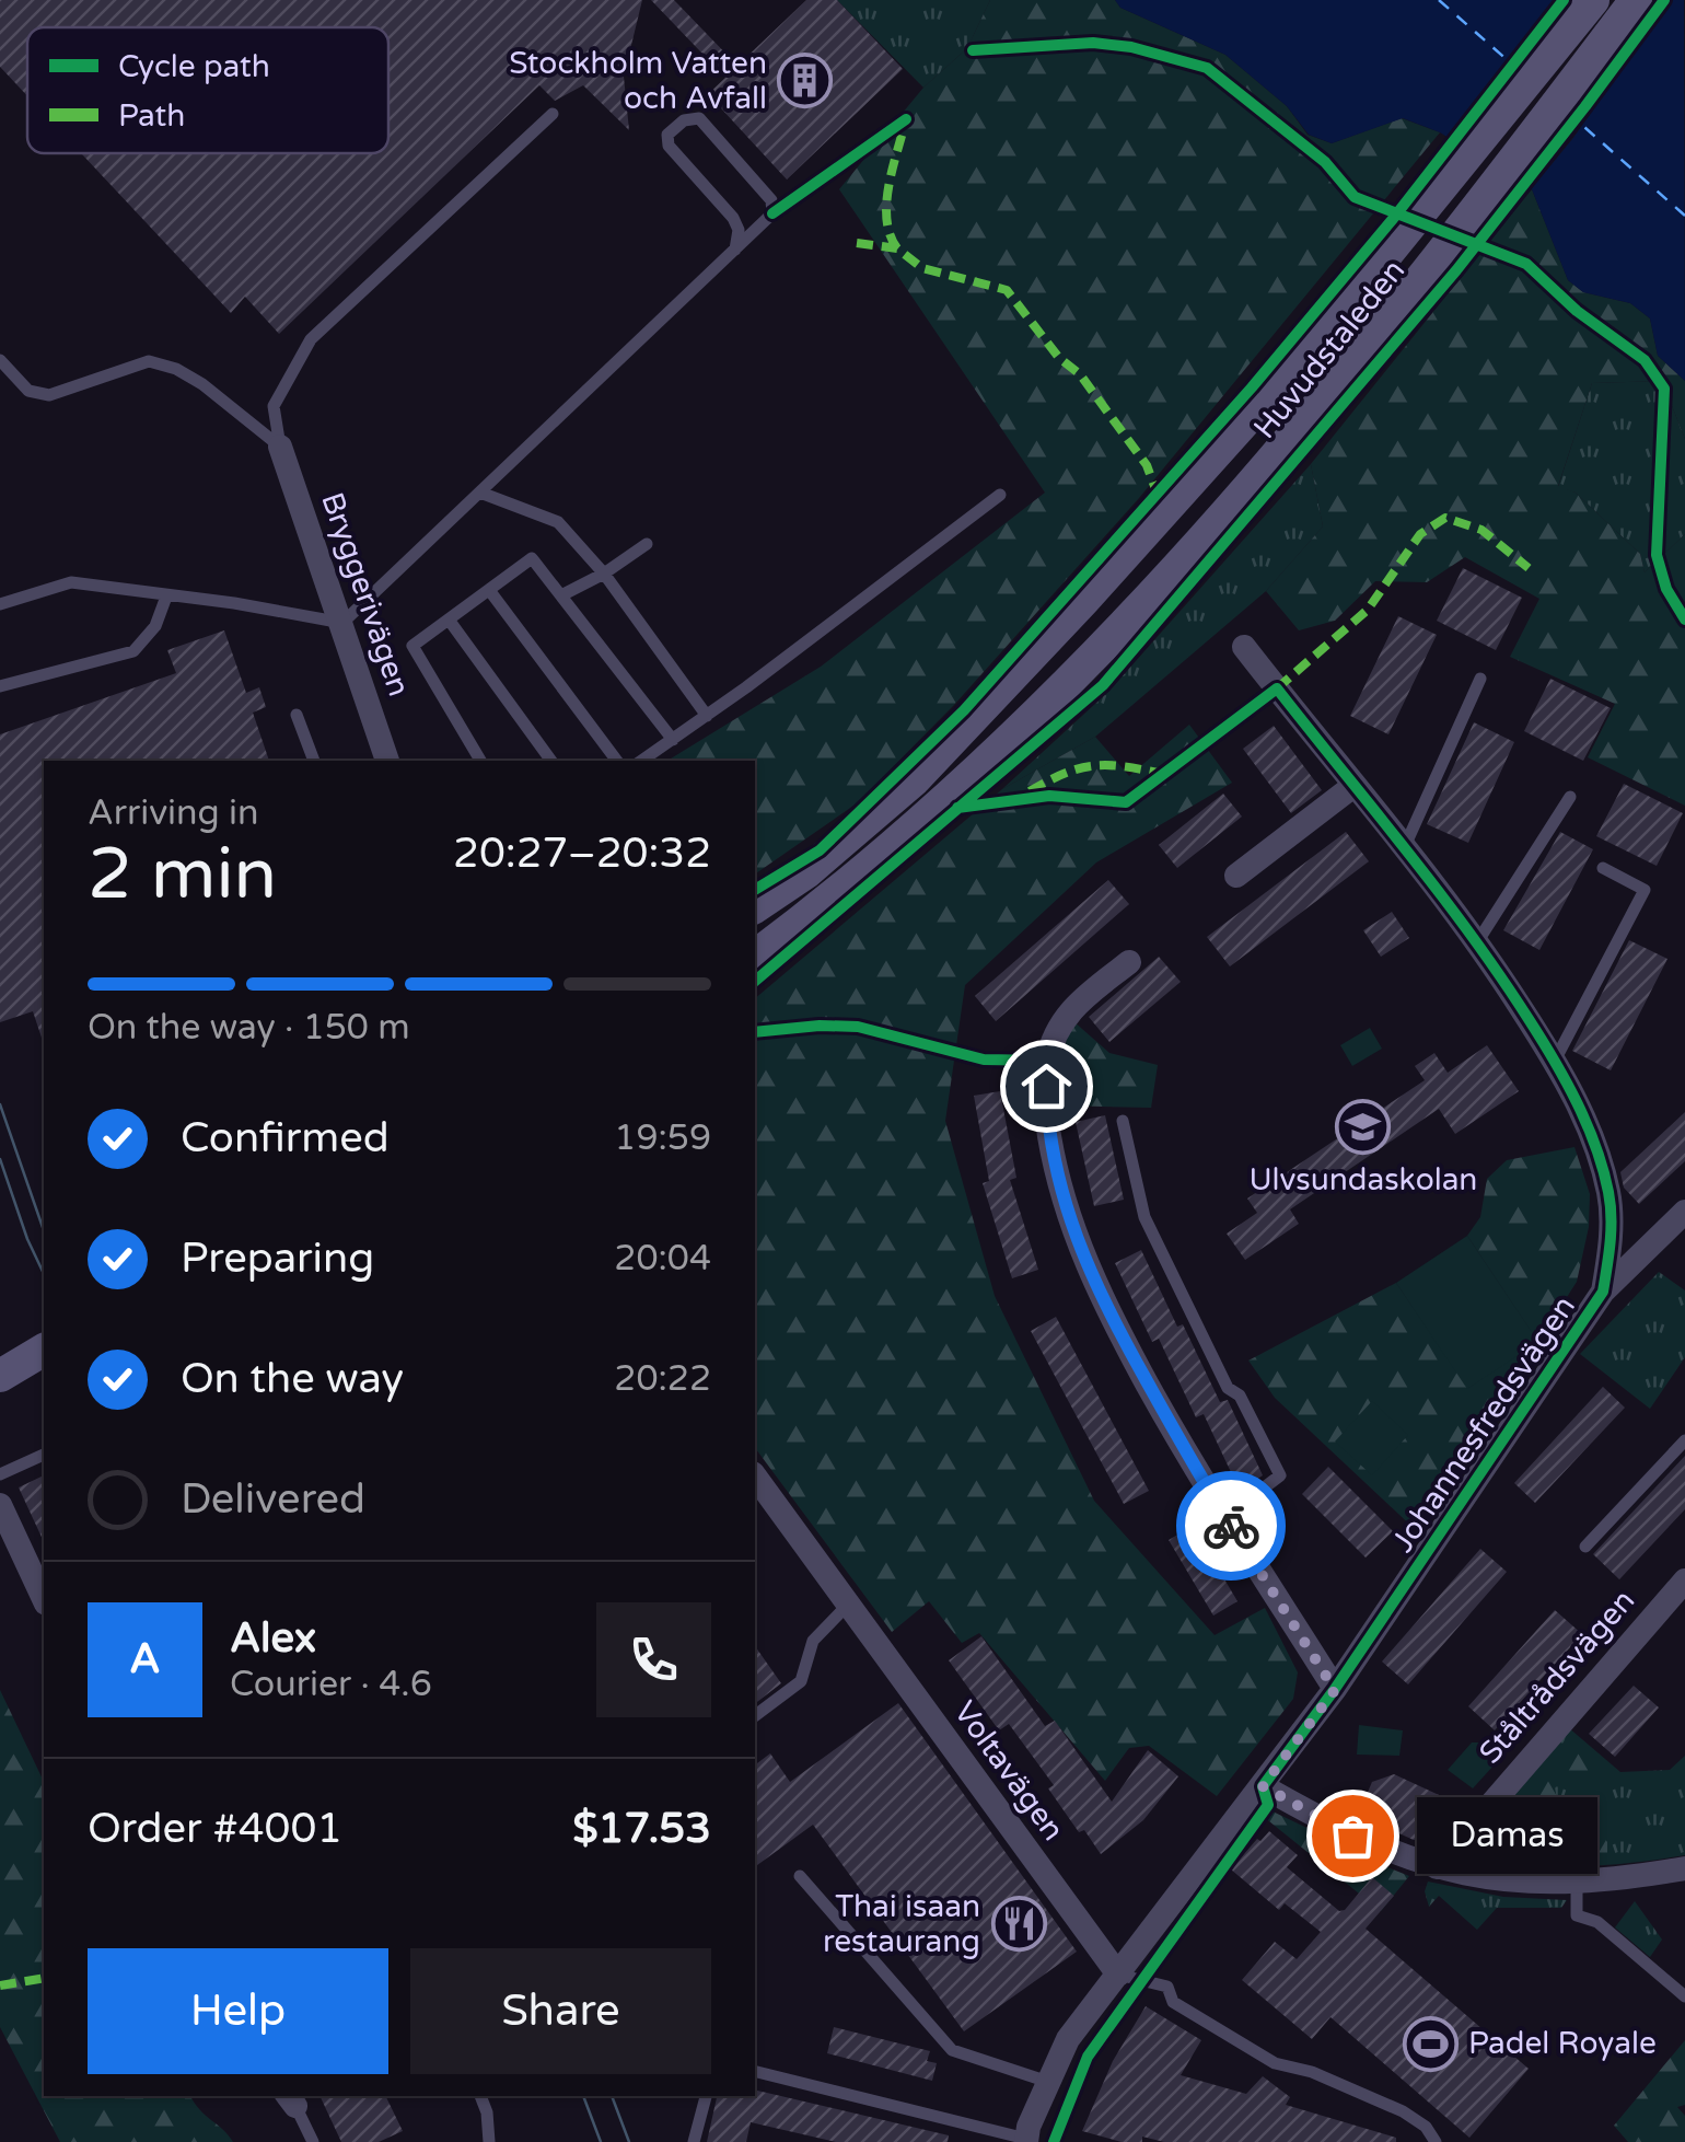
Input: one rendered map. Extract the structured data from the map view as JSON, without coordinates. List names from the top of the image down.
{
  "streets": {
    "main road": ["Huvudstaleden"],
    "street": [
      "Bryggerivägen",
      "Johannesfredsvägen",
      "Ståltrådsvägen",
      "Voltavägen"
    ]
  },
  "crossings": [
    ["Johannesfredsvägen", "Voltavägen"]
  ],
  "places": {
    "building": ["Stockholm Vatten och Avfall"],
    "school or university": ["Ulvsundaskolan"],
    "other": ["Damas"],
    "restaurant": ["Thai isaan restaurang"],
    "sports": ["Padel Royale"]
  },
  "legend": ["Cycle path", "Path"],
  "page": {
    "heading": ["2 min", "Arriving in", "20:27–20:32"],
    "panel": [
      "Alex",
      "Courier · 4.6",
      "Order #4001",
      "$17.53"
    ],
    "bar": "On the way · 150 m",
    "list": [
      ["Confirmed", "19:59"],
      ["Preparing", "20:04"],
      ["On the way", "20:22"],
      "Delivered"
    ],
    "round": "A",
    "bubble": "Damas",
    "buttons": ["Help", "Share"]
  }
}
